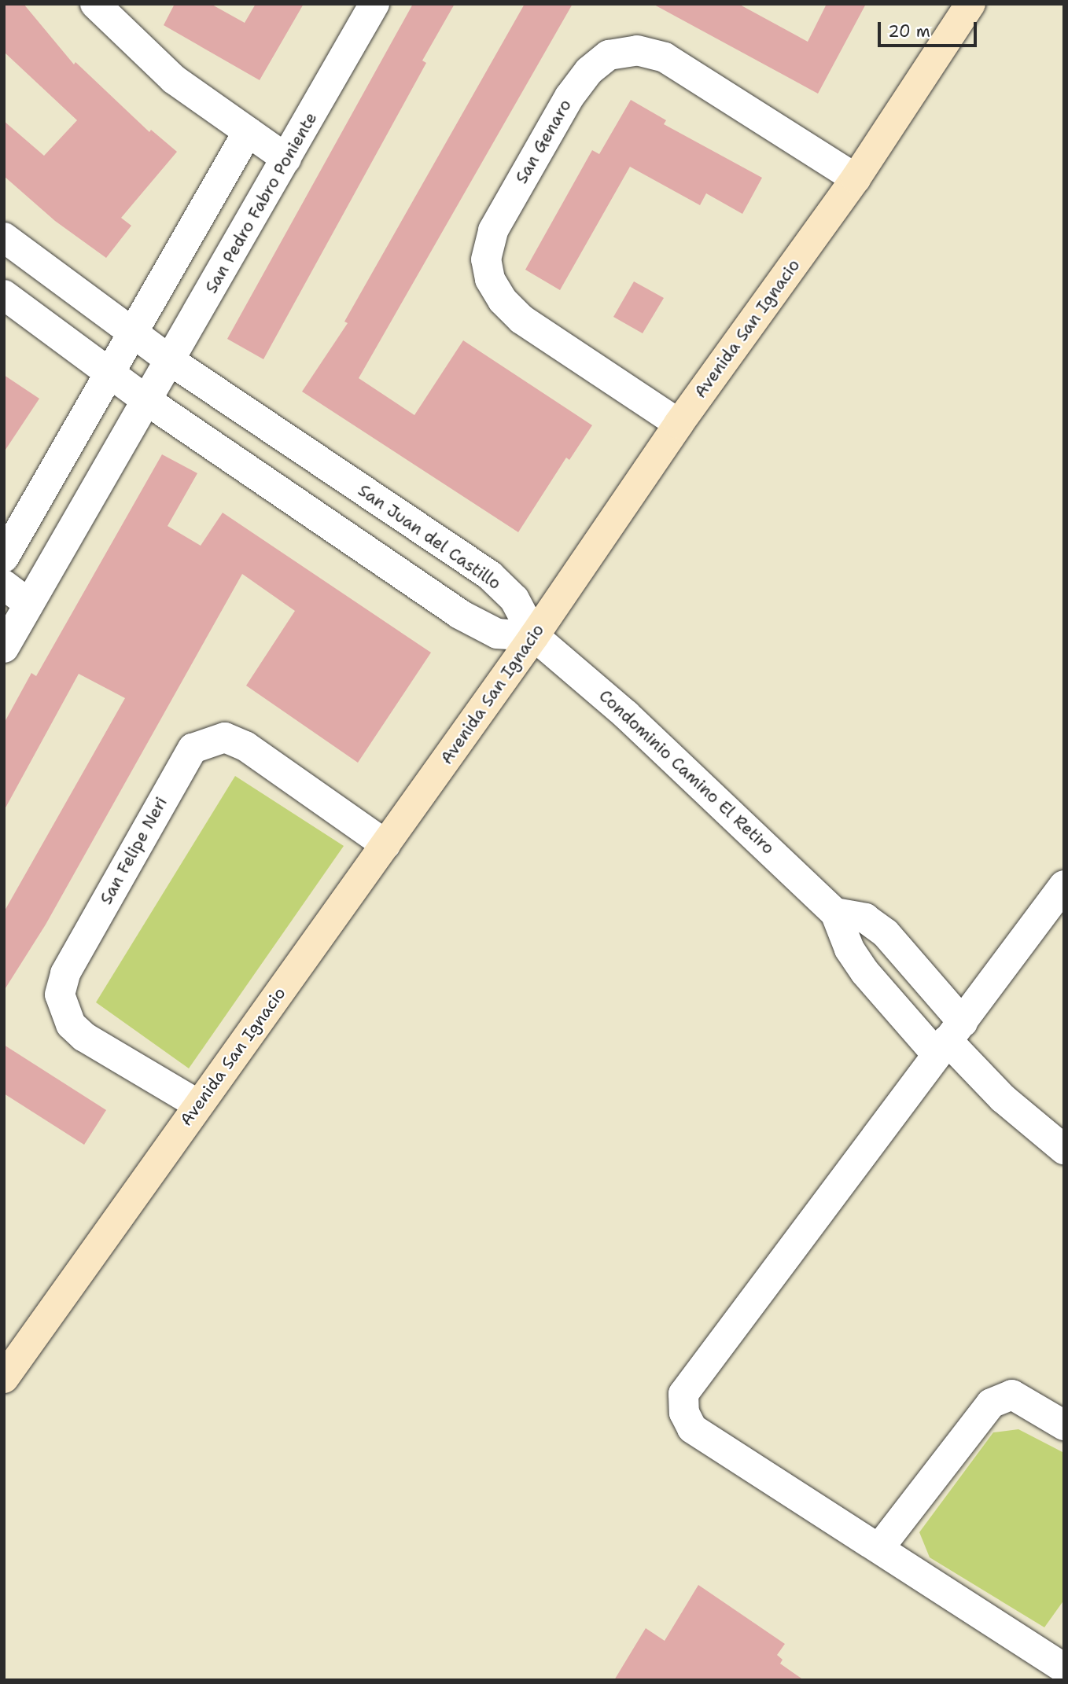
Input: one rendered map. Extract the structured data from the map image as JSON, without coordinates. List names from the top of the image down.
{
  "streets": {
    "main road": ["Avenida San Ignacio"],
    "street": [
      "San Genaro",
      "San Pedro Fabro Poniente",
      "San Juan del Castillo",
      "Condominio Camino El Retiro",
      "San Felipe Neri"
    ]
  },
  "crossings": [
    ["San Genaro", "Avenida San Ignacio"],
    ["San Pedro Fabro Poniente", "San Juan del Castillo"],
    ["Avenida San Ignacio", "San Juan del Castillo"],
    ["Avenida San Ignacio", "Condominio Camino El Retiro"],
    ["Avenida San Ignacio", "San Felipe Neri"],
    ["San Juan del Castillo", "Condominio Camino El Retiro"]
  ],
  "scale_bar": "20 m"
}
